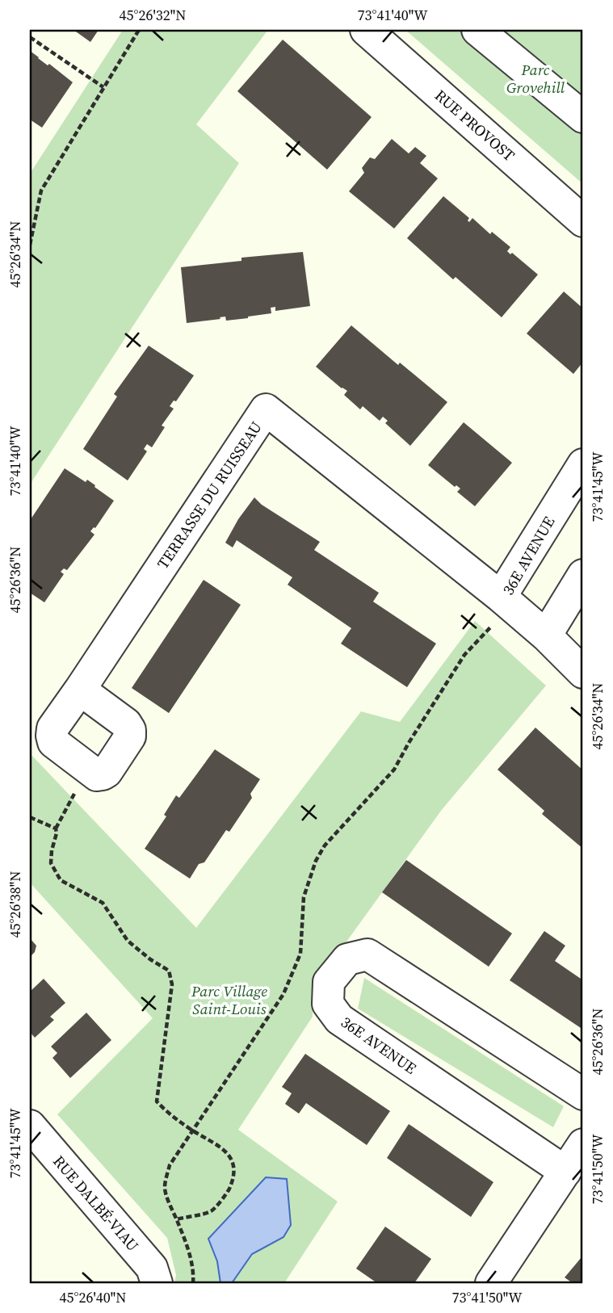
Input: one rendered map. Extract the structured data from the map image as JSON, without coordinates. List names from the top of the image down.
{
  "streets": {
    "street": [
      "RUE PROVOST",
      "TERRASSE DU RUISSEAU",
      "36E AVENUE",
      "RUE DALBÉ-VIAU"
    ]
  },
  "crossings": [
    ["TERRASSE DU RUISSEAU", "36E AVENUE"]
  ],
  "parks": ["Parc Grovehill", "Parc Village Saint-Louis"],
  "coordinates": [
    "45°26'32\"N",
    "73°41'40\"W",
    "45°26'34\"N",
    "73°41'45\"W",
    "45°26'36\"N",
    "45°26'38\"N",
    "73°41'50\"W",
    "45°26'40\"N"
  ]
}
